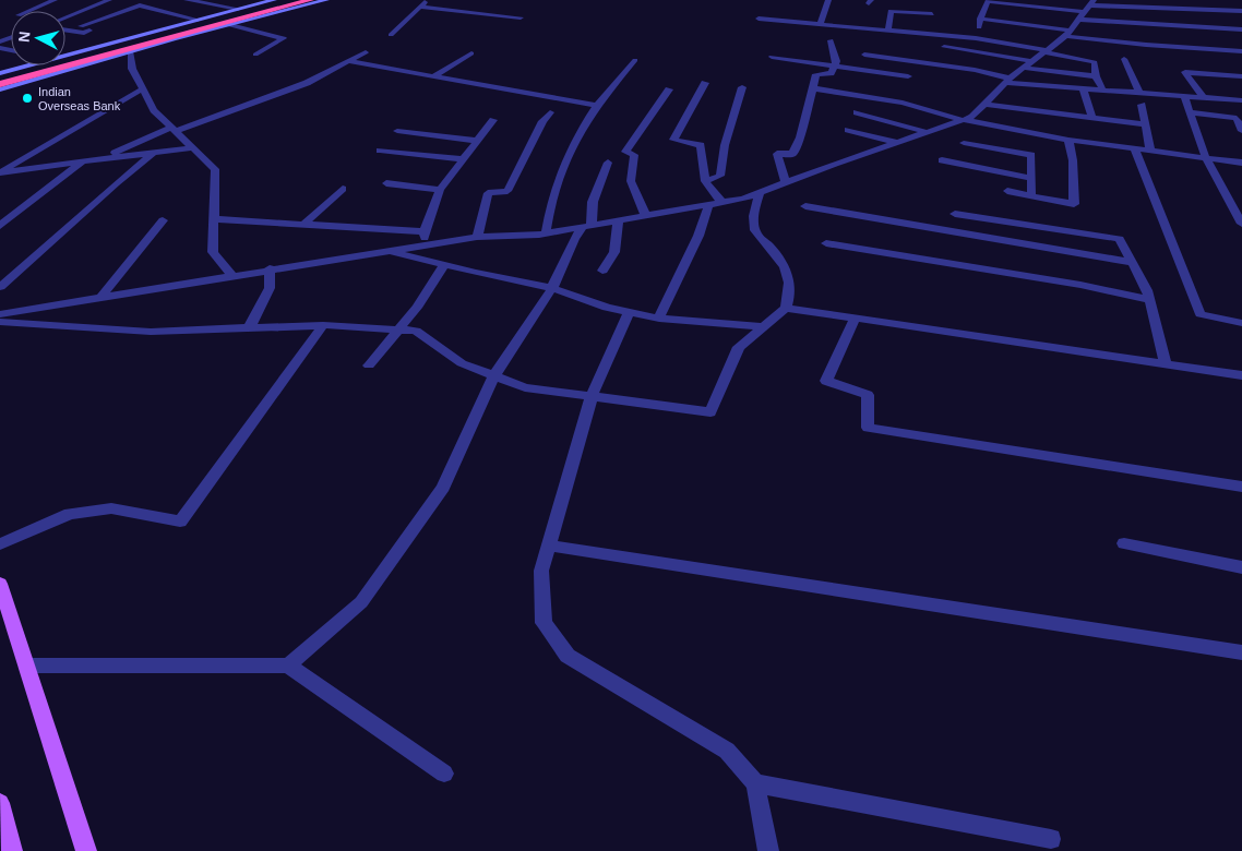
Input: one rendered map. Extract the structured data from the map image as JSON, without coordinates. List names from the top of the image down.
{
  "places": ["Indian Overseas Bank"],
  "north": "left"
}
